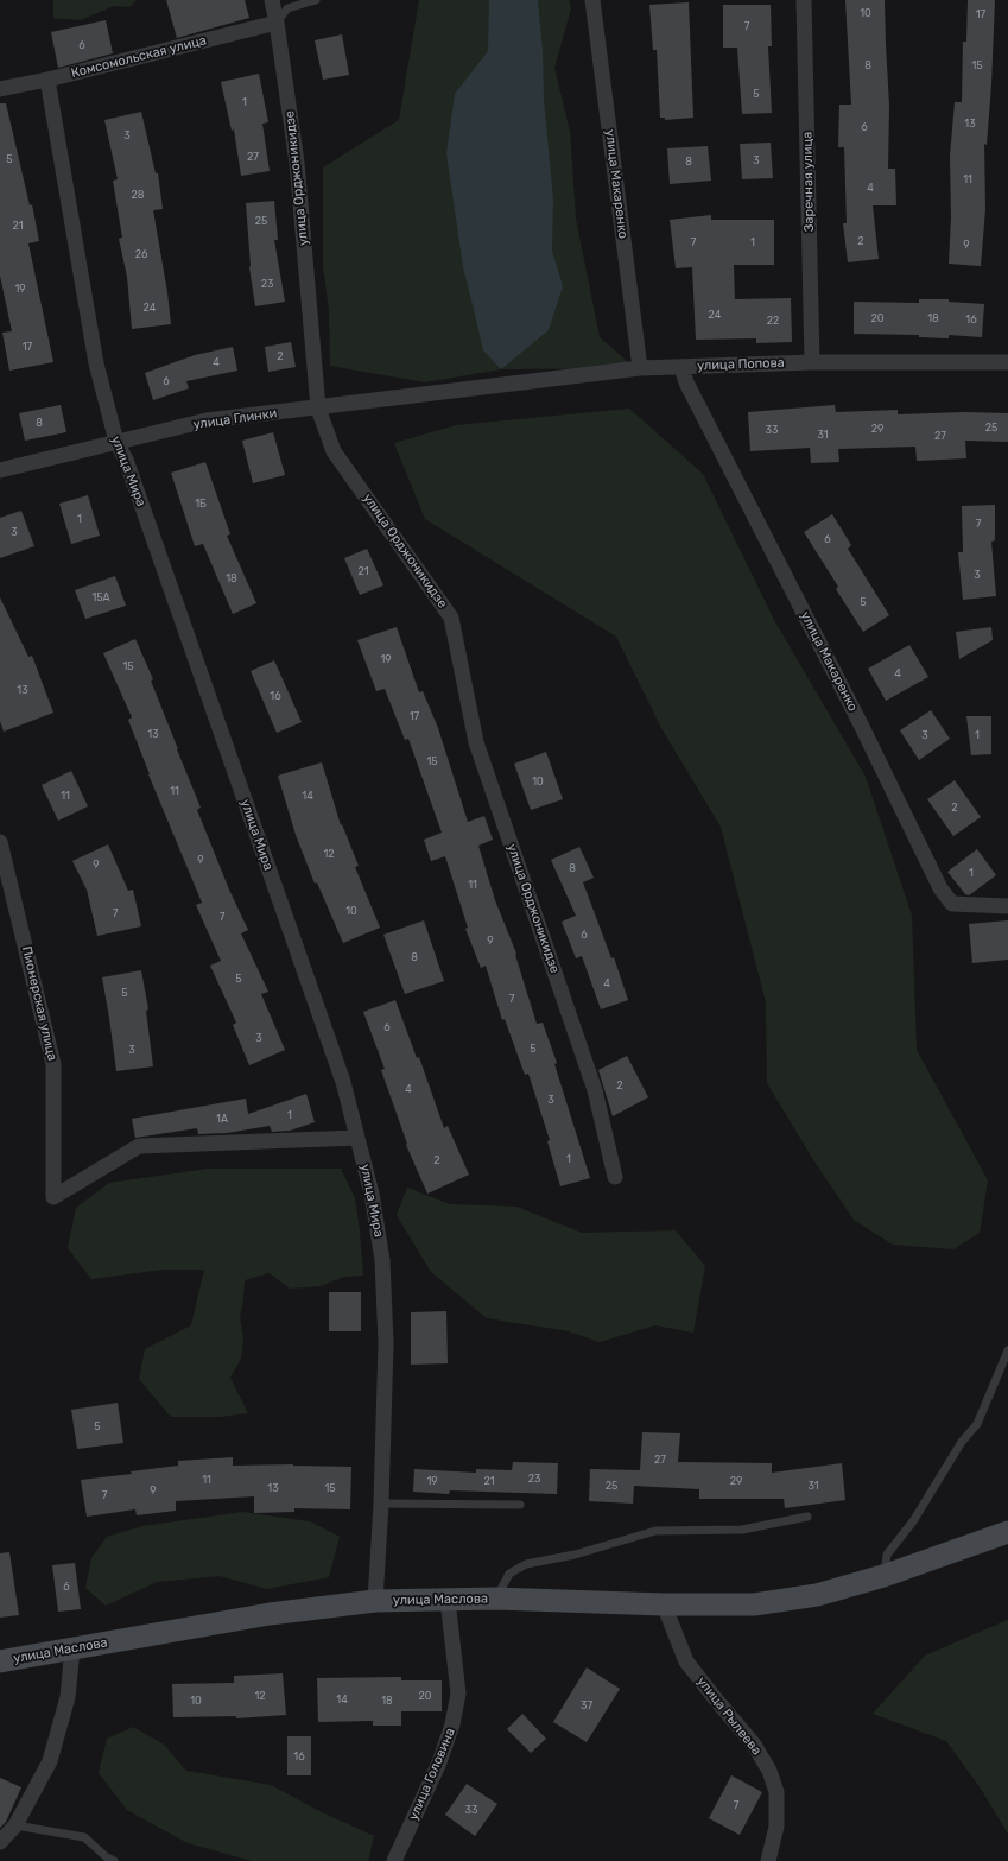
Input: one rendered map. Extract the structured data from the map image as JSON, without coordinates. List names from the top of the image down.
{
  "streets": {
    "main road": ["улица Маслова"],
    "street": [
      "Комсомольская улица",
      "улица Орджоникидзе",
      "Заречная улица",
      "улица Макаренко",
      "улица Попова",
      "улица Глинки",
      "улица Мира",
      "Пионерская улица",
      "улица Рылеева",
      "улица Головина"
    ]
  },
  "crossings": [
    ["Комсомольская улица", "улица Орджоникидзе"],
    ["Комсомольская улица", "улица Мира"],
    ["улица Орджоникидзе", "улица Глинки"],
    ["Заречная улица", "улица Попова"],
    ["улица Макаренко", "улица Попова"],
    ["улица Попова", "улица Глинки"],
    ["улица Глинки", "улица Мира"],
    ["улица Мира", "Пионерская улица"],
    ["улица Мира", "улица Маслова"],
    ["улица Маслова", "улица Рылеева"],
    ["улица Маслова", "улица Головина"]
  ],
  "house_numbers": [
    "10",
    "17",
    "7",
    "6",
    "8",
    "15",
    "5",
    "1",
    "13",
    "6",
    "3",
    "27",
    "5",
    "3",
    "8",
    "11",
    "4",
    "28",
    "25",
    "21",
    "2",
    "7",
    "1",
    "9",
    "26",
    "23",
    "19",
    "24",
    "24",
    "20",
    "18",
    "16",
    "22",
    "17",
    "2",
    "4",
    "6",
    "8",
    "25",
    "29",
    "33",
    "31",
    "27",
    "1Б",
    "1",
    "7",
    "3",
    "6",
    "21",
    "3",
    "18",
    "15А",
    "5",
    "19",
    "15",
    "4",
    "13",
    "16",
    "17",
    "13",
    "3",
    "1",
    "15",
    "10",
    "11",
    "11",
    "14",
    "2",
    "12",
    "9",
    "9",
    "8",
    "1",
    "11",
    "10",
    "7",
    "7",
    "6",
    "9",
    "8",
    "5",
    "4",
    "5",
    "7",
    "6",
    "3",
    "5",
    "3",
    "2",
    "4",
    "3",
    "1",
    "1А",
    "1",
    "2",
    "5",
    "27",
    "23",
    "11",
    "19",
    "21",
    "29",
    "25",
    "31",
    "13",
    "15",
    "9",
    "7",
    "6",
    "12",
    "20",
    "14",
    "10",
    "18",
    "37",
    "16",
    "7",
    "33"
  ]
}
